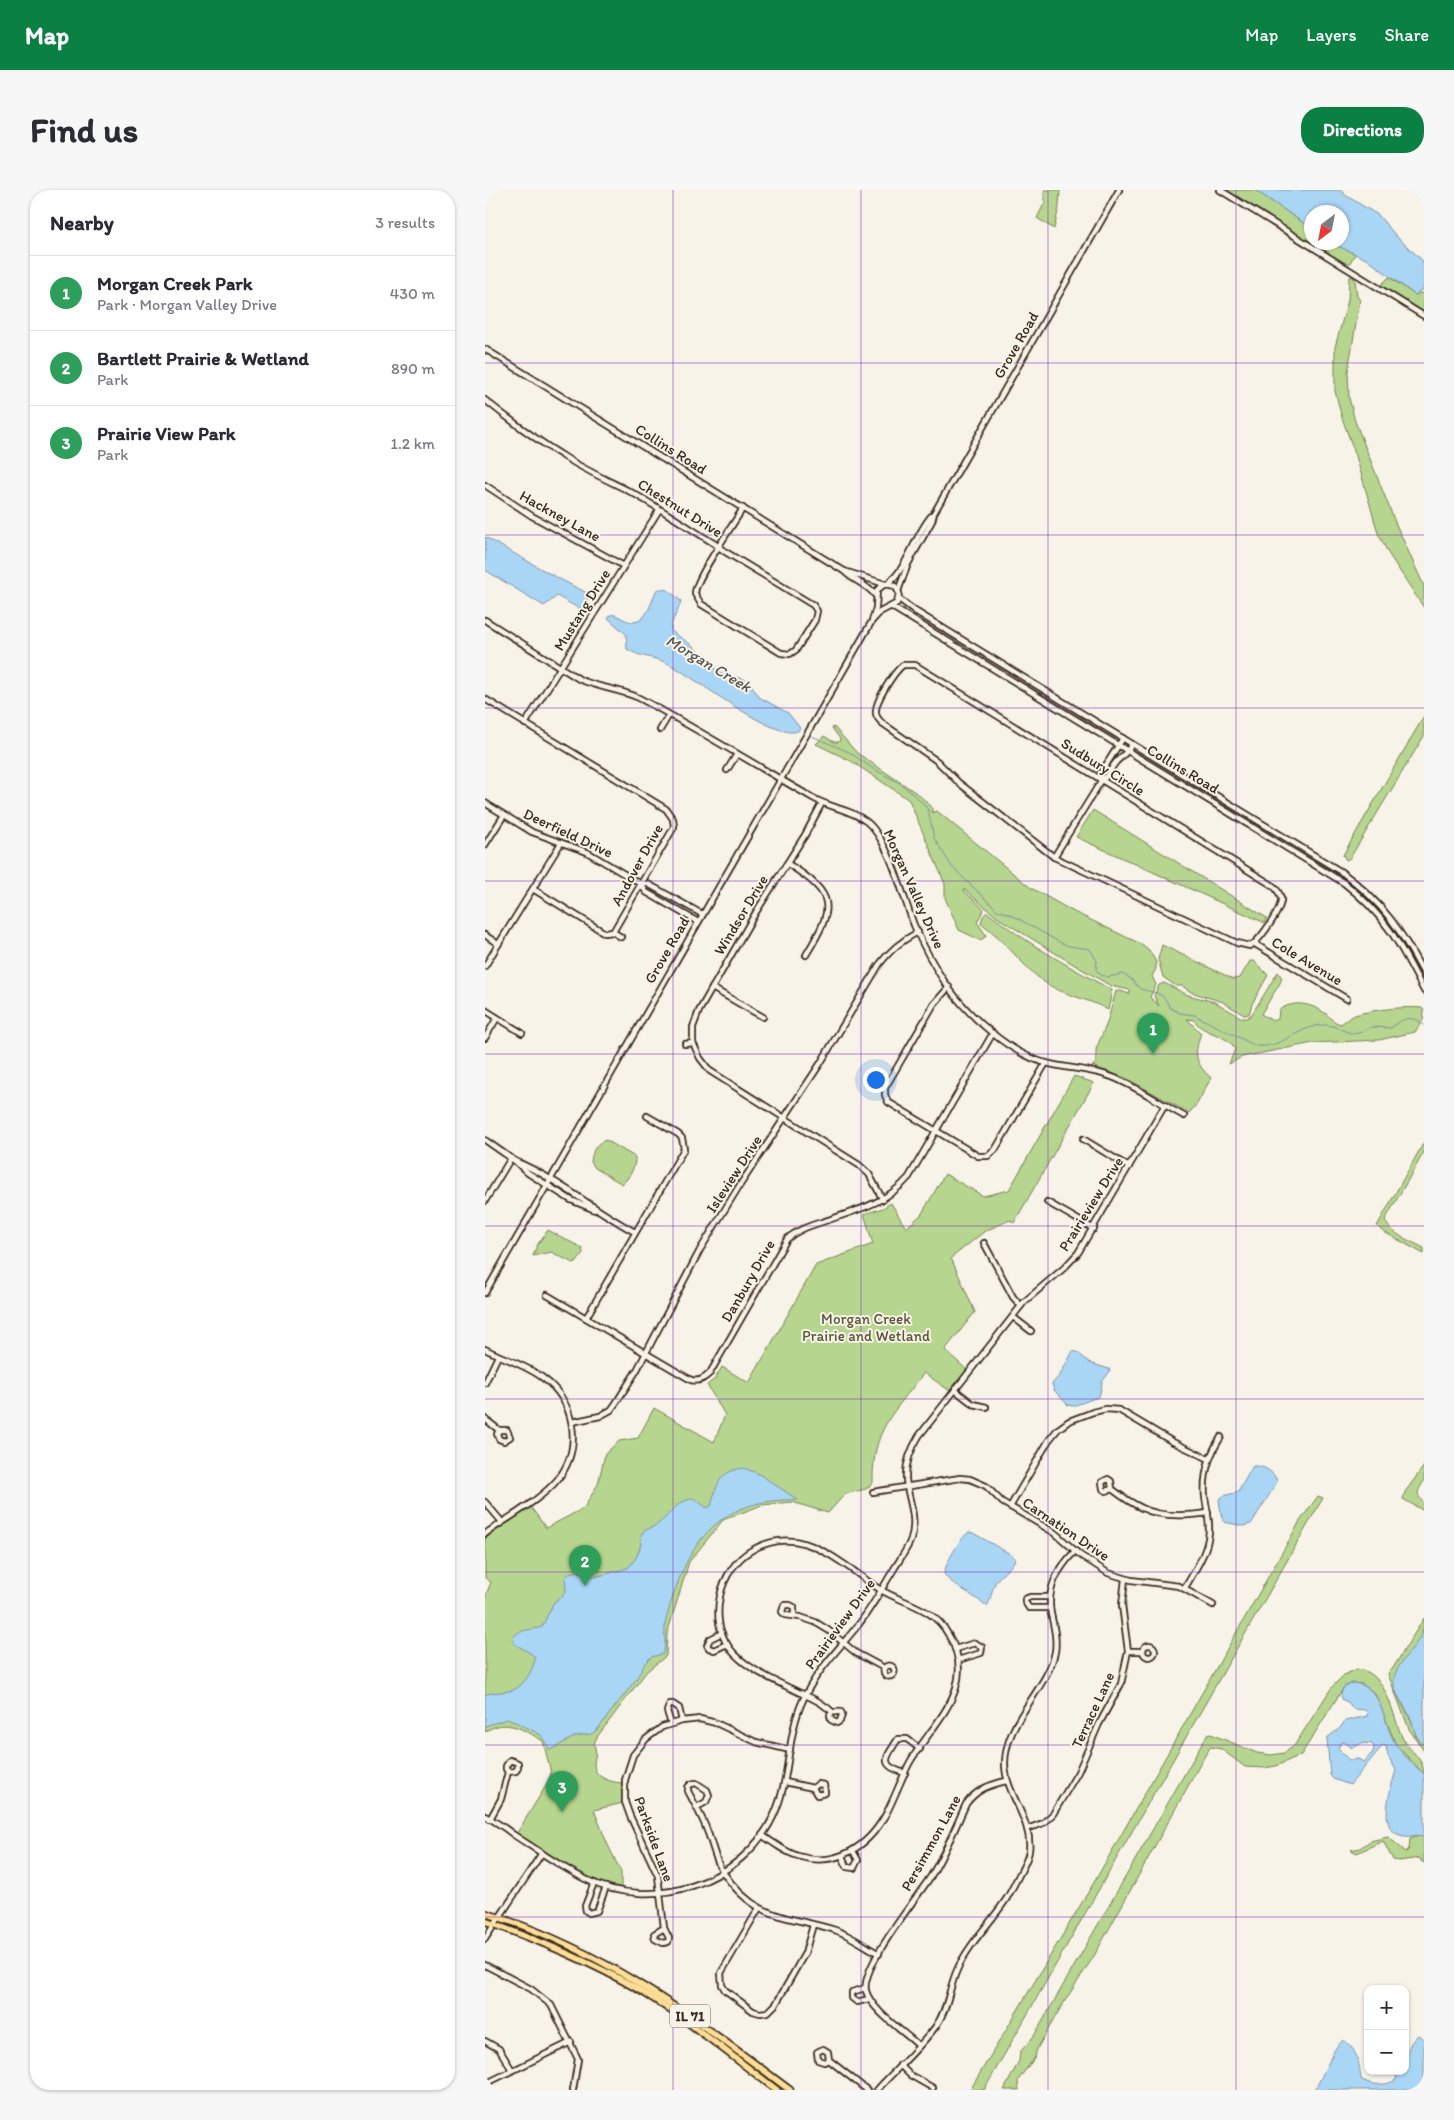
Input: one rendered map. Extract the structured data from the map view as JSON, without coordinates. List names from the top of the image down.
{
  "streets": {
    "main road": ["IL 71"],
    "street": [
      "Grove Road",
      "Collins Road",
      "Chestnut Drive",
      "Hackney Lane",
      "Mustang Drive",
      "Sudbury Circle",
      "Deerfield Drive",
      "Andover Drive",
      "Morgan Valley Drive",
      "Windsor Drive",
      "Cole Avenue",
      "Isleview Drive",
      "Prairieview Drive",
      "Danbury Drive",
      "Carnation Drive",
      "Terrace Lane",
      "Parkside Lane",
      "Persimmon Lane"
    ]
  },
  "crossings": [
    ["Grove Road", "Collins Road"],
    ["Grove Road", "Morgan Valley Drive"],
    ["Chestnut Drive", "Mustang Drive"],
    ["Hackney Lane", "Mustang Drive"],
    ["Mustang Drive", "Andover Drive"],
    ["Mustang Drive", "Morgan Valley Drive"],
    ["Sudbury Circle", "Cole Avenue"],
    ["Deerfield Drive", "Andover Drive"],
    ["Morgan Valley Drive", "Windsor Drive"],
    ["Morgan Valley Drive", "Isleview Drive"],
    ["Morgan Valley Drive", "Prairieview Drive"],
    ["Morgan Valley Drive", "Danbury Drive"],
    ["Isleview Drive", "Danbury Drive"],
    ["Prairieview Drive", "Carnation Drive"],
    ["Prairieview Drive", "Parkside Lane"],
    ["Carnation Drive", "Terrace Lane"]
  ],
  "water": ["Morgan Creek"],
  "parks": ["Morgan Creek Prairie and Wetland"],
  "north": "bottom left",
  "page": {
    "header": "Map",
    "nav": ["Map", "Layers", "Share"],
    "buttons": "Directions",
    "title": "Find us",
    "heading": ["Nearby", "3 results"],
    "list": [
      {
        "mark": "1",
        "name": "Morgan Creek Park",
        "note": "Park · Morgan Valley Drive",
        "value": "430 m"
      },
      {
        "mark": "2",
        "name": "Bartlett Prairie & Wetland",
        "note": "Park",
        "value": "890 m"
      },
      {
        "mark": "3",
        "name": "Prairie View Park",
        "note": "Park",
        "value": "1.2 km"
      }
    ],
    "pins": ["1", "2", "3"],
    "map_buttons": ["+", "−"]
  }
}
